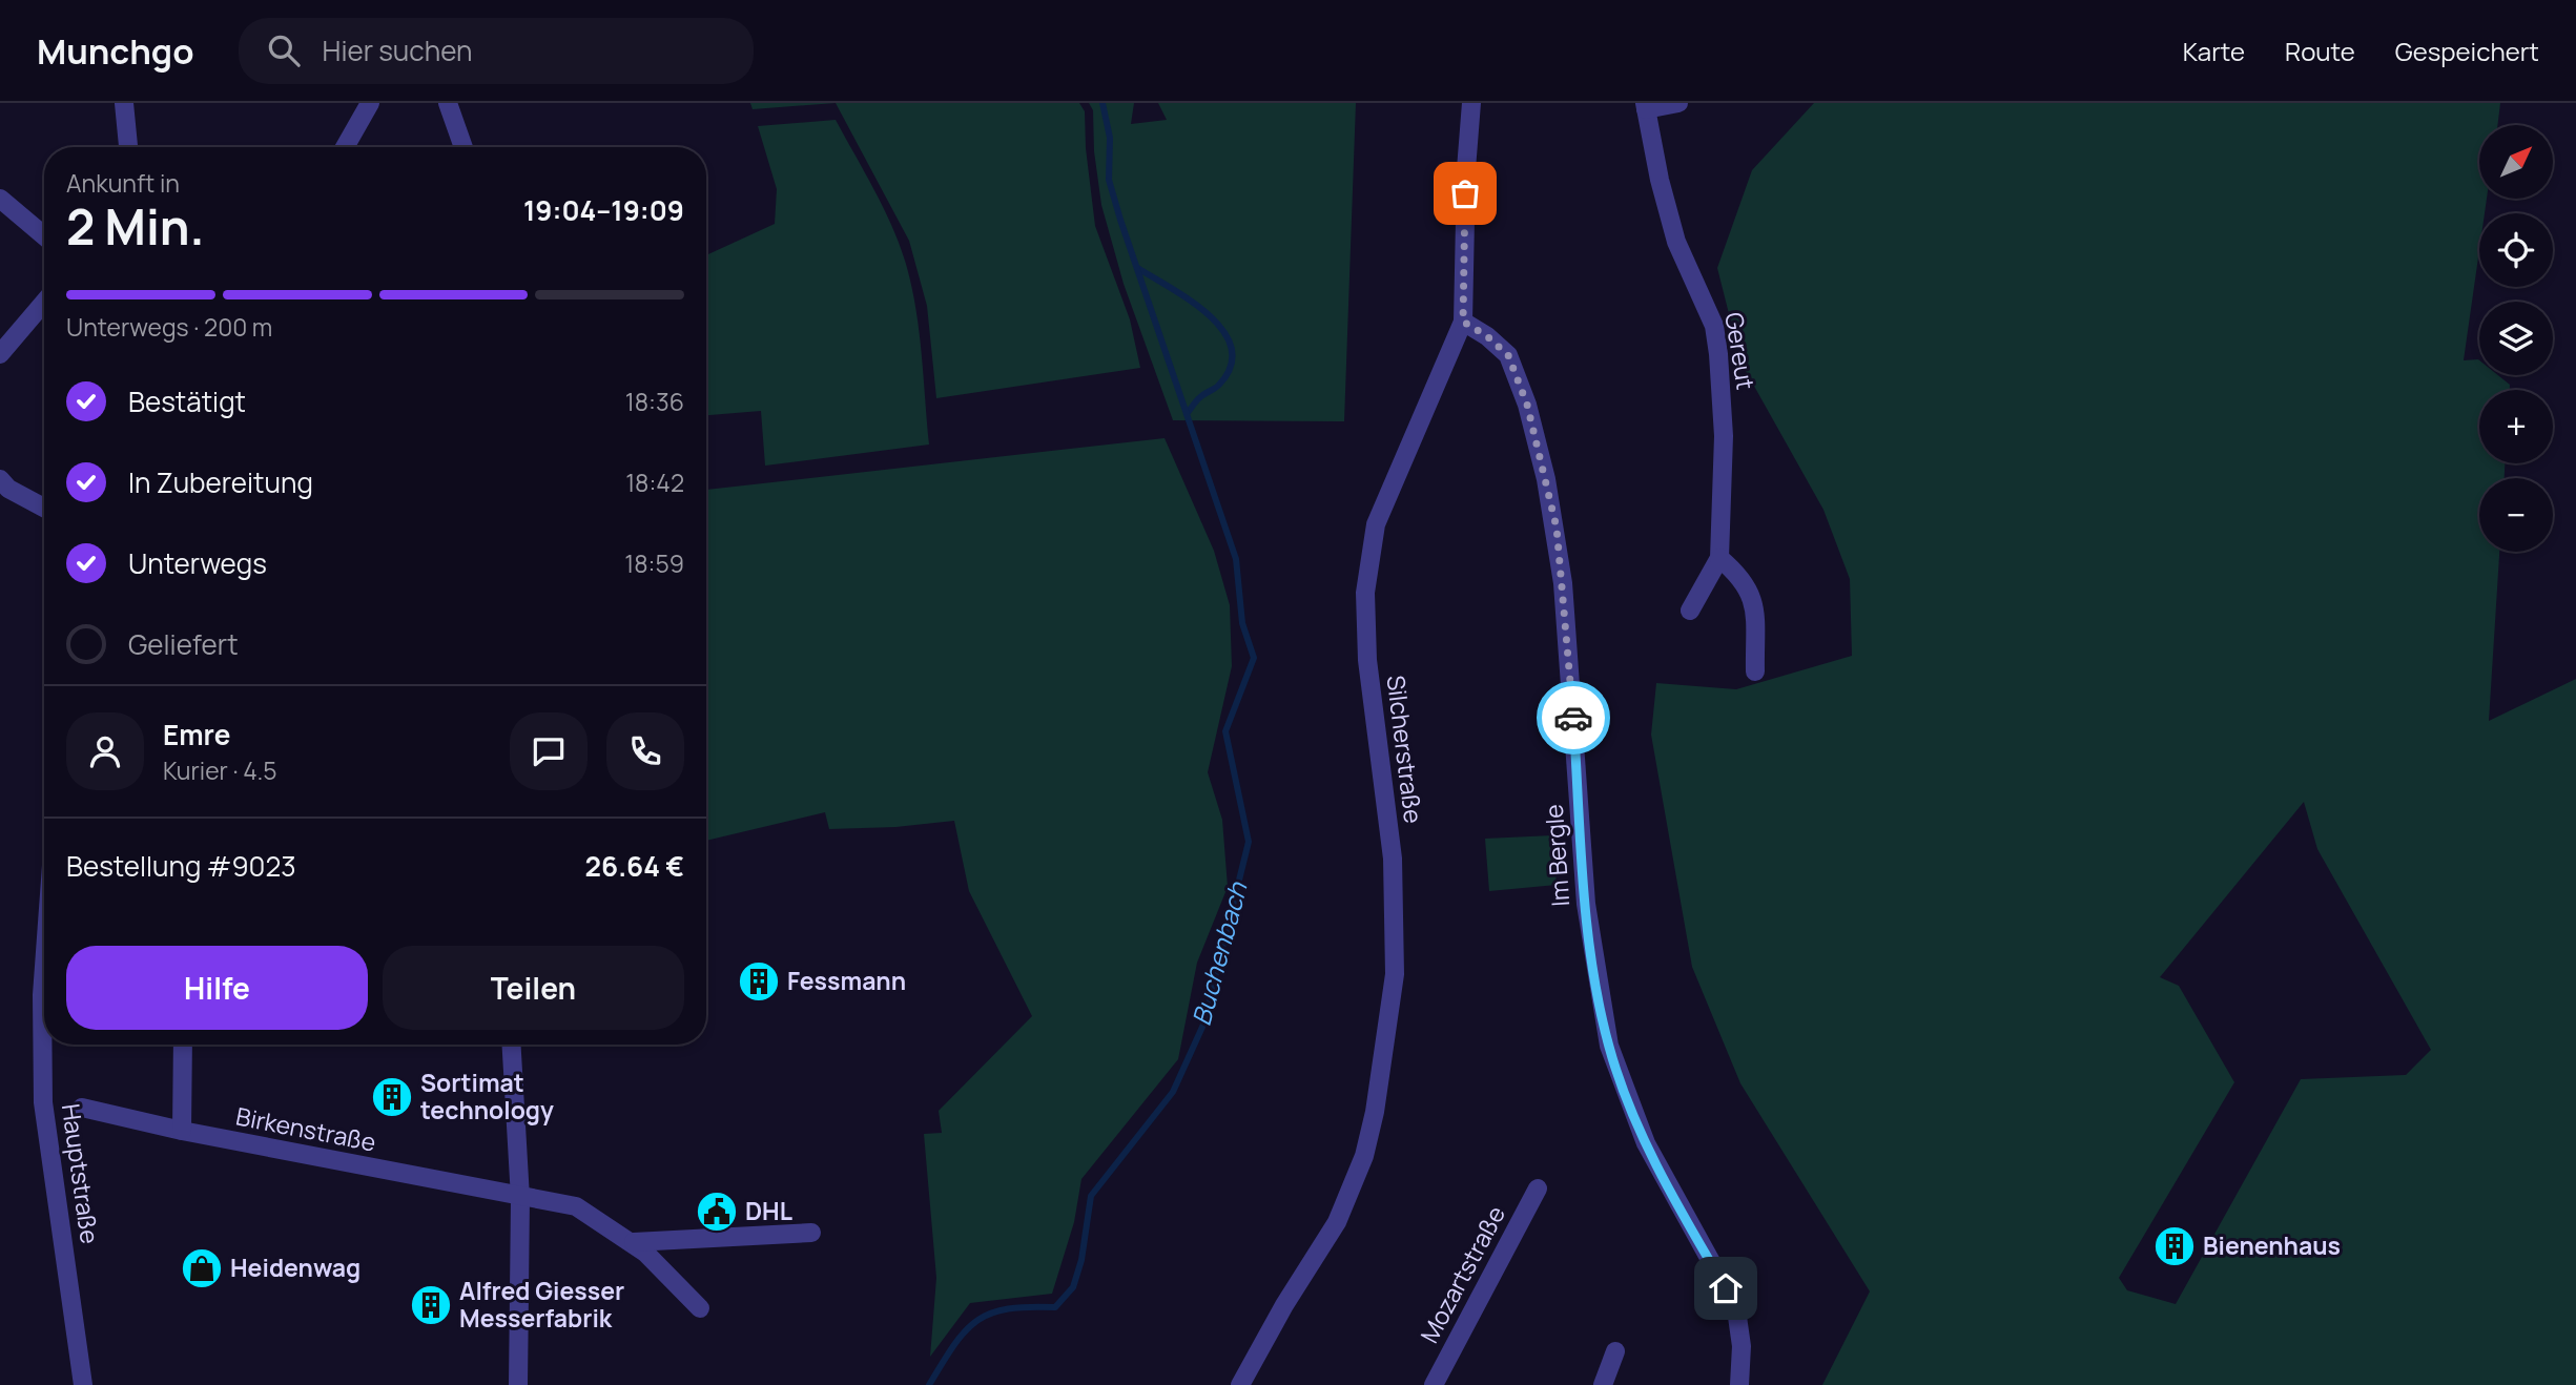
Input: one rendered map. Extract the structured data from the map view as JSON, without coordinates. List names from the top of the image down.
{
  "streets": {
    "street": [
      "Gereut",
      "Silcherstraße",
      "Im Bergle",
      "Birkenstraße",
      "Hauptstraße",
      "Mozartstraße"
    ]
  },
  "crossings": [
    ["Silcherstraße", "Im Bergle"]
  ],
  "water": ["Buchenbach"],
  "places": {
    "building": [
      "Fessmann",
      "Sortimat technology",
      "Bienenhaus",
      "Alfred Giesser Messerfabrik"
    ],
    "public building": ["DHL"],
    "shop": ["Heidenwag"]
  },
  "north": "top right",
  "page": {
    "header": "Munchgo",
    "search": "Hier suchen",
    "nav": ["Karte", "Route", "Gespeichert"],
    "map_buttons": ["+", "−"],
    "heading": ["2 Min.", "Ankunft in", "19:04–19:09"],
    "panel": [
      "Emre",
      "Kurier · 4.5",
      "Bestellung #9023",
      "26.64 €"
    ],
    "bar": "Unterwegs · 200 m",
    "list": [
      ["Bestätigt", "18:36"],
      ["In Zubereitung", "18:42"],
      ["Unterwegs", "18:59"],
      "Geliefert"
    ],
    "buttons": ["Hilfe", "Teilen"]
  }
}
